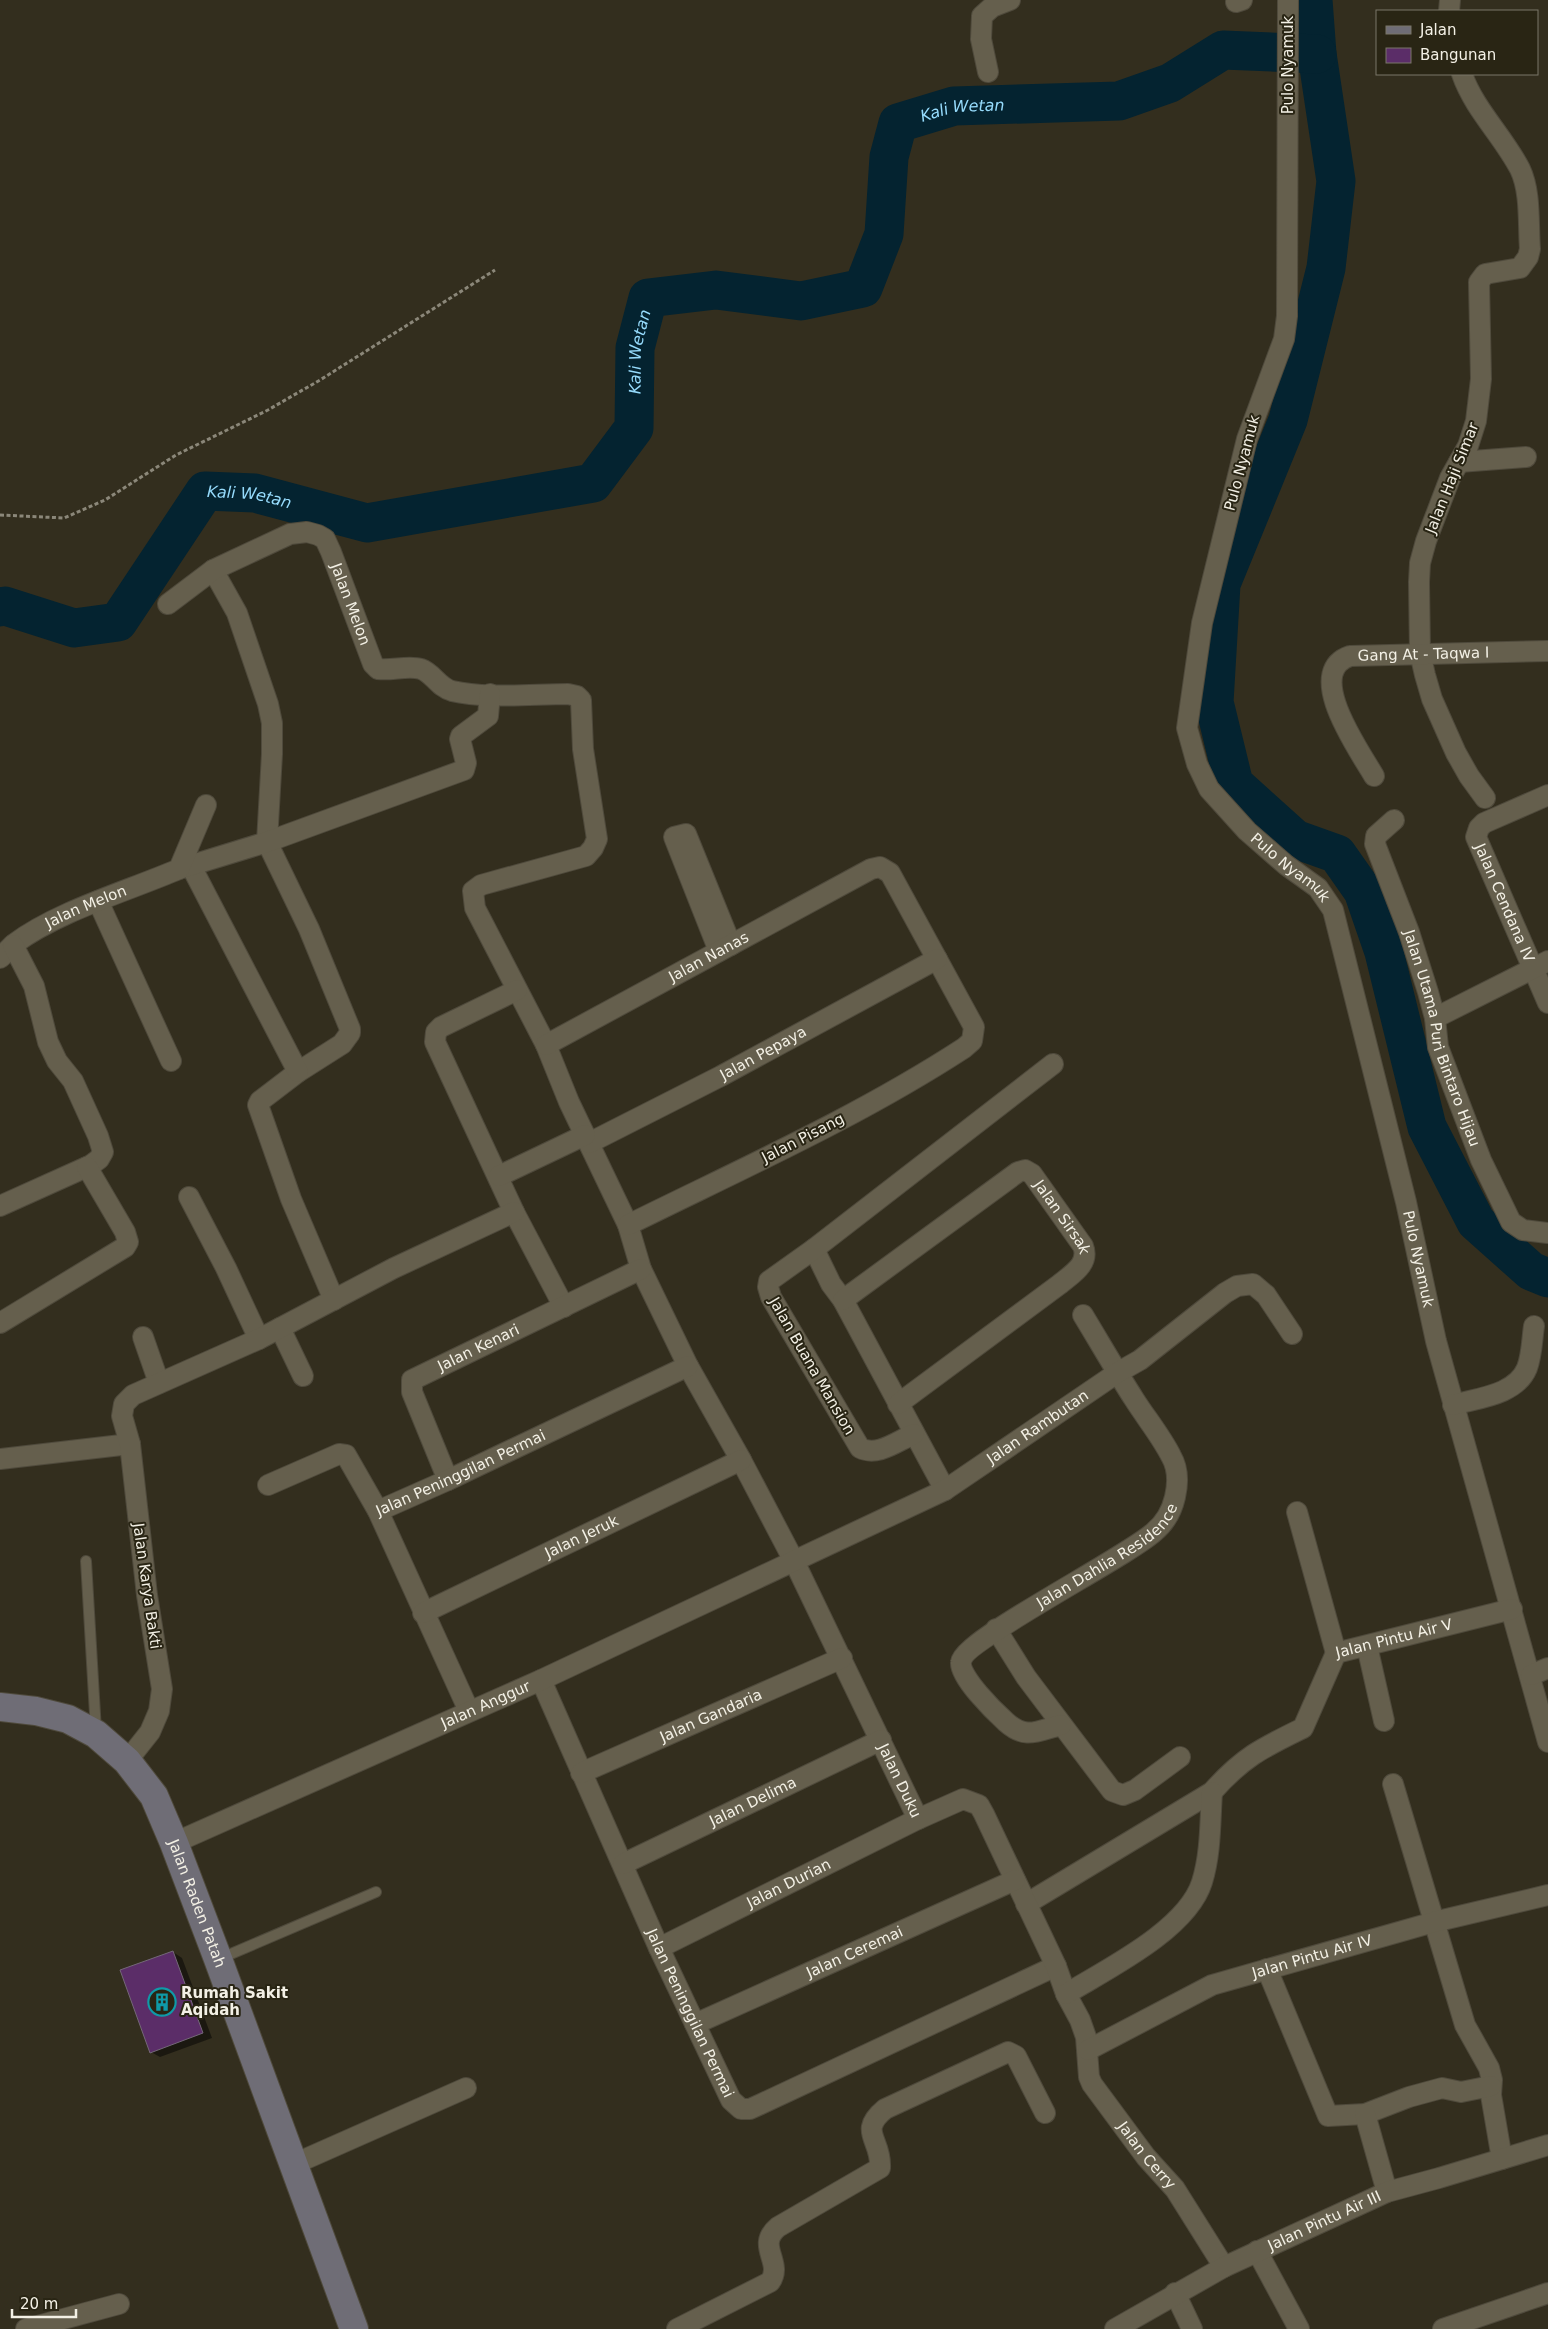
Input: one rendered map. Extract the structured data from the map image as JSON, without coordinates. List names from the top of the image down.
{
  "streets": {
    "main road": ["Jalan Raden Patah"],
    "street": [
      "Pulo Nyamuk",
      "Jalan Haji Simar",
      "Jalan Melon",
      "Gang At - Taqwa I",
      "Jalan Cendana IV",
      "Jalan Nanas",
      "Jalan Utama Puri Bintaro Hijau",
      "Jalan Pepaya",
      "Jalan Pisang",
      "Jalan Sirsak",
      "Jalan Kenari",
      "Jalan Buana Mansion",
      "Jalan Rambutan",
      "Jalan Peninggilan Permai",
      "Jalan Jeruk",
      "Jalan Dahlia Residence",
      "Jalan Karya Bakti",
      "Jalan Pintu Air V",
      "Jalan Anggur",
      "Jalan Gandaria",
      "Jalan Duku",
      "Jalan Delima",
      "Jalan Durian",
      "Jalan Ceremai",
      "Jalan Pintu Air IV",
      "Jalan Cerry",
      "Jalan Pintu Air III"
    ]
  },
  "crossings": [
    ["Pulo Nyamuk", "Jalan Pintu Air V"],
    ["Jalan Haji Simar", "Gang At - Taqwa I"],
    ["Jalan Nanas", "Jalan Pepaya"],
    ["Jalan Nanas", "Jalan Pisang"],
    ["Jalan Pepaya", "Jalan Pisang"],
    ["Jalan Kenari", "Jalan Peninggilan Permai"],
    ["Jalan Rambutan", "Jalan Dahlia Residence"],
    ["Jalan Rambutan", "Jalan Anggur"],
    ["Jalan Rambutan", "Jalan Duku"],
    ["Jalan Peninggilan Permai", "Jalan Jeruk"],
    ["Jalan Peninggilan Permai", "Jalan Anggur"],
    ["Jalan Peninggilan Permai", "Jalan Gandaria"],
    ["Jalan Peninggilan Permai", "Jalan Duku"],
    ["Jalan Peninggilan Permai", "Jalan Delima"],
    ["Jalan Peninggilan Permai", "Jalan Durian"],
    ["Jalan Peninggilan Permai", "Jalan Ceremai"],
    ["Jalan Karya Bakti", "Jalan Raden Patah"],
    ["Jalan Anggur", "Jalan Duku"],
    ["Jalan Anggur", "Jalan Raden Patah"],
    ["Jalan Gandaria", "Jalan Duku"],
    ["Jalan Duku", "Jalan Delima"],
    ["Jalan Duku", "Jalan Durian"],
    ["Jalan Duku", "Jalan Ceremai"],
    ["Jalan Duku", "Jalan Pintu Air IV"],
    ["Jalan Duku", "Jalan Cerry"],
    ["Jalan Pintu Air IV", "Jalan Cerry"],
    ["Jalan Cerry", "Jalan Pintu Air III"]
  ],
  "water": ["Kali Wetan"],
  "places": {
    "building": ["Rumah Sakit Aqidah"]
  },
  "legend": ["Jalan", "Bangunan"],
  "scale_bar": "20 m"
}
